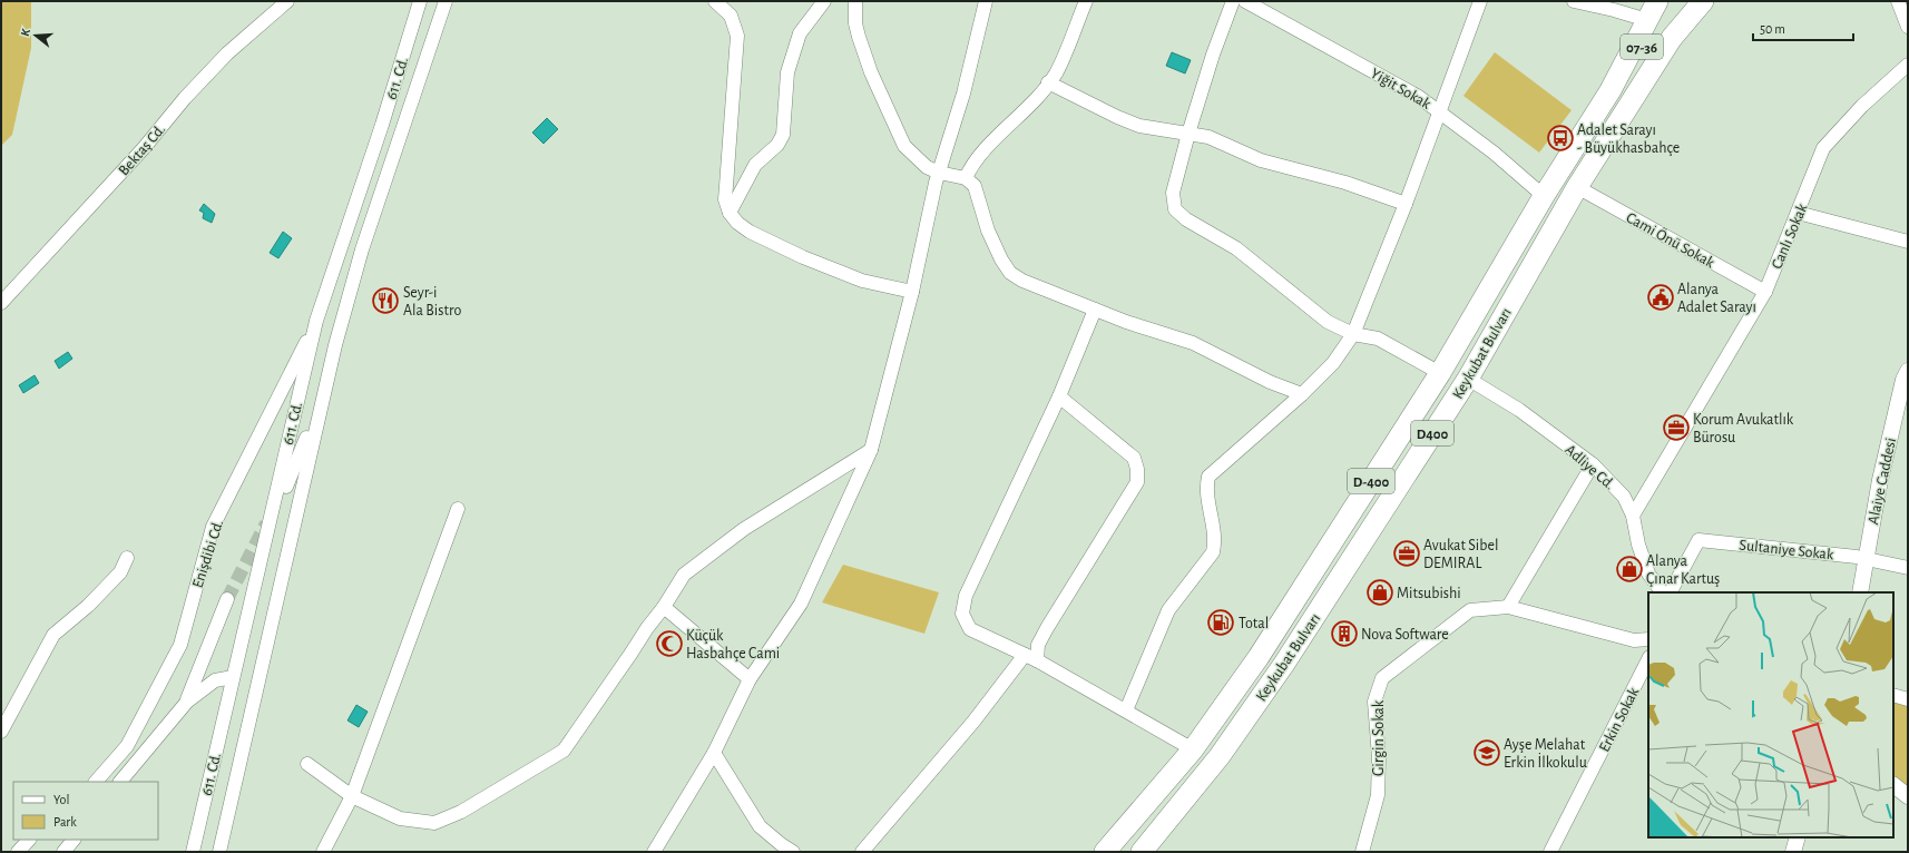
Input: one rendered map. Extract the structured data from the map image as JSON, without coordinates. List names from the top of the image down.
{
  "streets": {
    "highway": [
      "07-36",
      "Keykubat Bulvarı",
      "D400",
      "D-400"
    ],
    "street": [
      "611. Cd.",
      "Yiğit Sokak",
      "Bektaş Cd.",
      "Canlı Sokak",
      "Cami Önü Sokak",
      "Adliye Cd.",
      "Alaiye Caddesi",
      "Sultaniye Sokak",
      "Enişdibi Cd.",
      "Erkin Sokak",
      "Girgin Sokak"
    ]
  },
  "crossings": [
    ["07-36", "Keykubat Bulvarı"],
    ["611. Cd.", "Enişdibi Cd."],
    ["Yiğit Sokak", "Keykubat Bulvarı"],
    ["Canlı Sokak", "Cami Önü Sokak"],
    ["Canlı Sokak", "Adliye Cd."],
    ["Cami Önü Sokak", "Keykubat Bulvarı"],
    ["Keykubat Bulvarı", "Adliye Cd."],
    ["Alaiye Caddesi", "Sultaniye Sokak"]
  ],
  "places": {
    "bus stop": ["Adalet Sarayı - Büyükhasbahçe"],
    "public building": ["Alanya Adalet Sarayı"],
    "restaurant": ["Seyr-i Ala Bistro"],
    "office": ["Korum Avukatlık Bürosu", "Avukat Sibel DEMIRAL"],
    "shop": ["Alanya Çınar Kartuş", "Mitsubishi"],
    "fuel station": ["Total"],
    "building": ["Nova Software"],
    "mosque": ["Küçük Hasbahçe Cami"],
    "school or university": ["Ayşe Melahat Erkin İlkokulu"]
  },
  "legend": ["Yol", "Park"],
  "scale_bar": "50 m",
  "north": "left"
}
